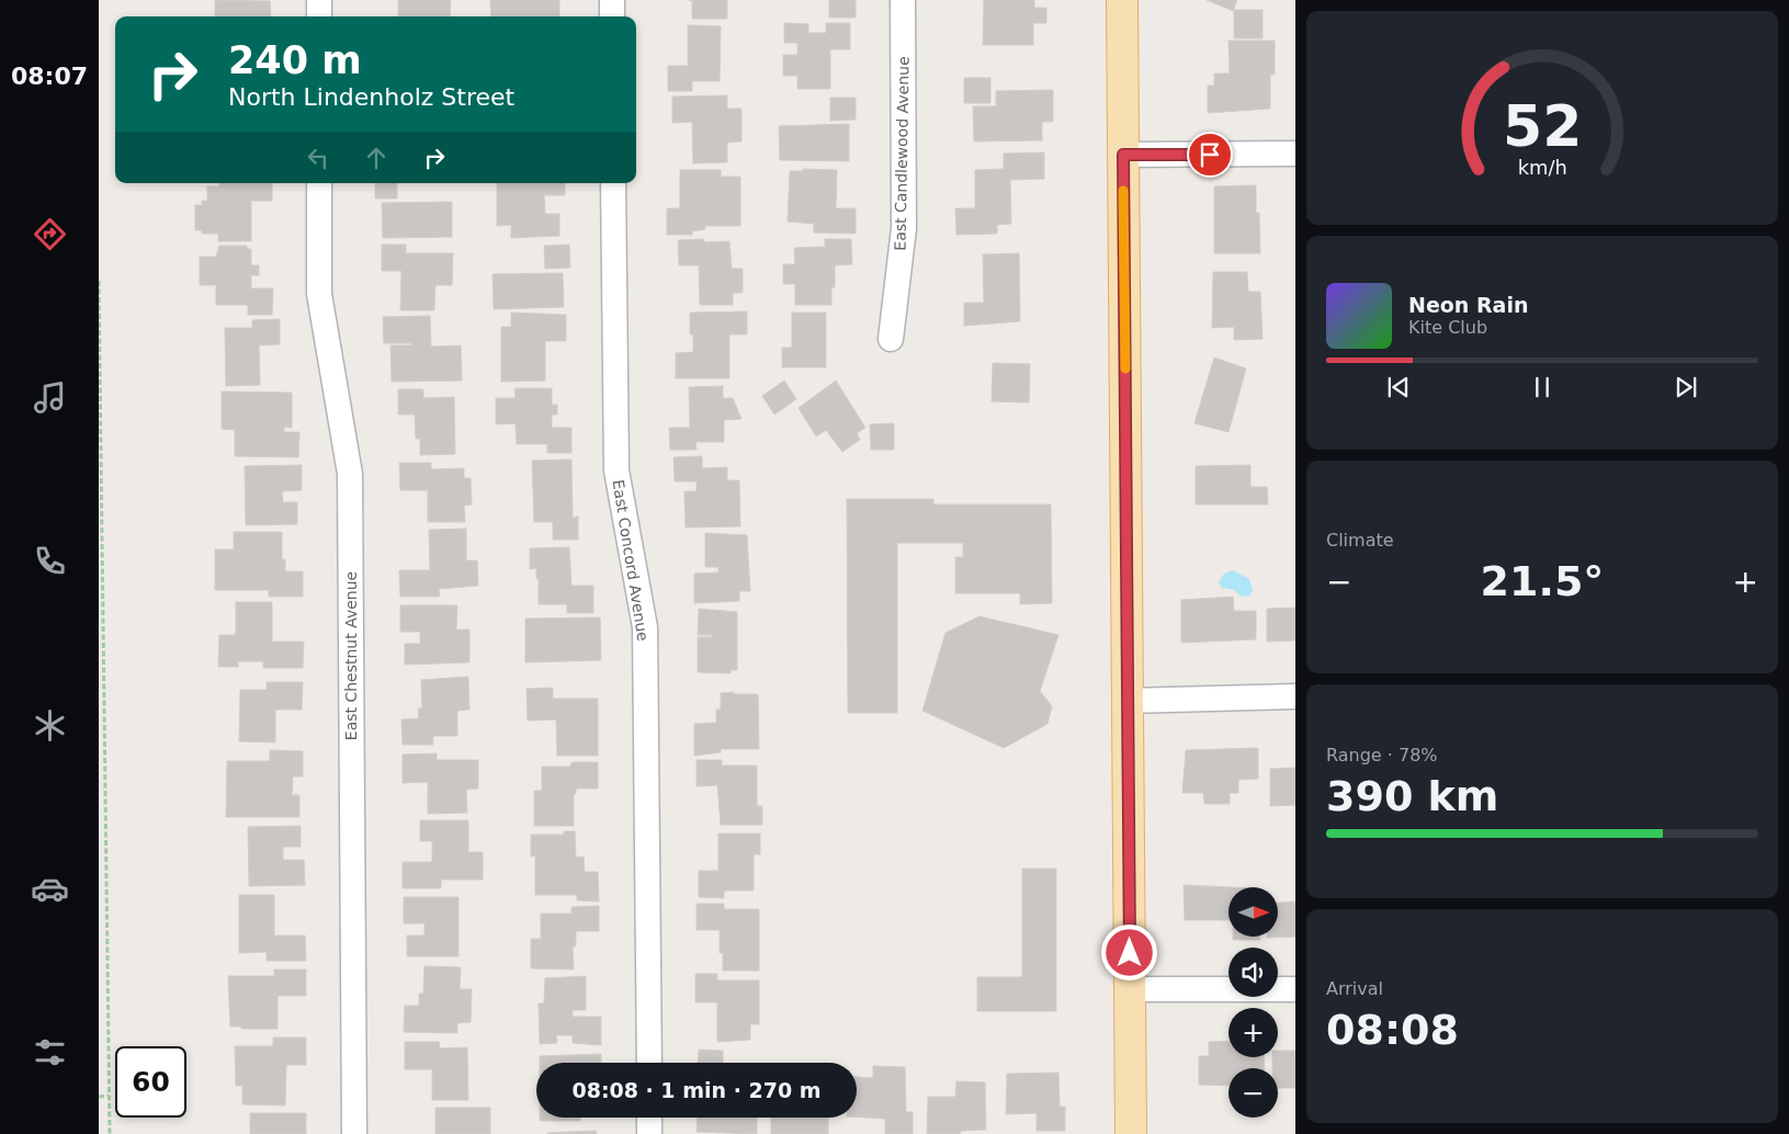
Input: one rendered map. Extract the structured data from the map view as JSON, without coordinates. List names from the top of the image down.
{
  "streets": {
    "street": ["East Candlewood Avenue", "East Concord Avenue", "East Chestnut Avenue"]
  },
  "north": "right",
  "page": {
    "tabs": "08:07",
    "turn": ["240 m", "North Lindenholz Street"],
    "song": ["Neon Rain", "Kite Club"],
    "tile": [
      "Climate",
      ["Range · 78%", "390 km"],
      ["Arrival", "08:08"]
    ],
    "heat": ["−", "21.5°", "+"],
    "map_buttons": ["+", "−"],
    "limit": "60",
    "trip": "08:08 · 1 min · 270 m",
    "gauge": ["52", "km/h"]
  }
}
